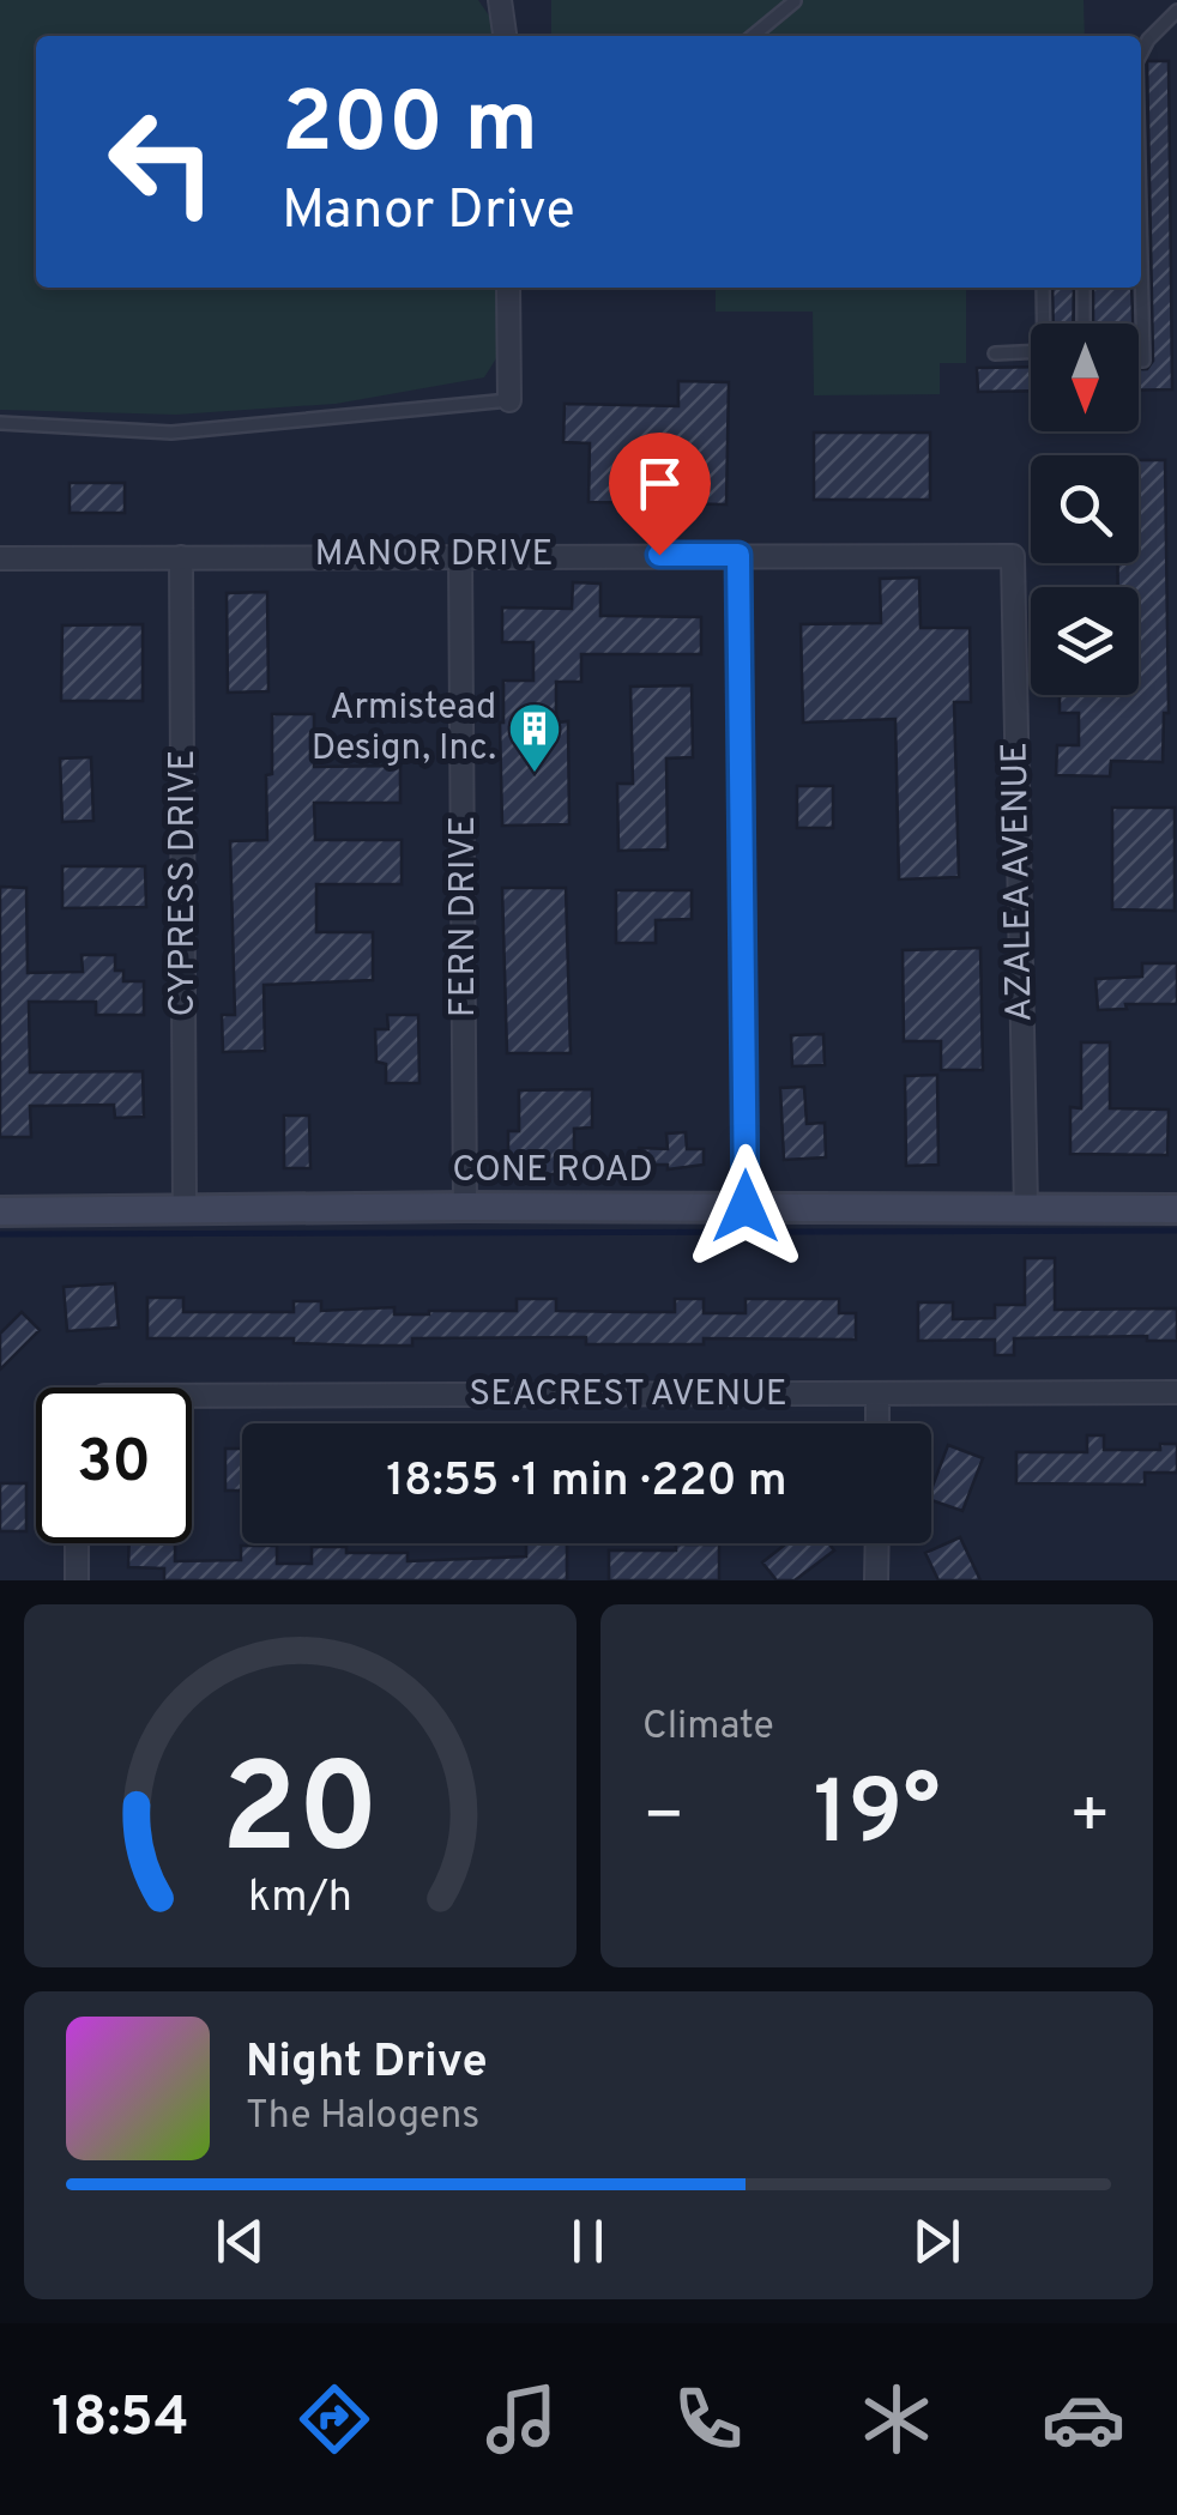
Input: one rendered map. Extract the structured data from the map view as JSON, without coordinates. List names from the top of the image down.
{
  "streets": {
    "street": [
      "MANOR DRIVE",
      "AZALEA AVENUE",
      "CYPRESS DRIVE",
      "FERN DRIVE",
      "CONE ROAD",
      "SEACREST AVENUE"
    ]
  },
  "crossings": [
    ["MANOR DRIVE", "AZALEA AVENUE"],
    ["MANOR DRIVE", "CYPRESS DRIVE"],
    ["MANOR DRIVE", "FERN DRIVE"],
    ["AZALEA AVENUE", "CONE ROAD"],
    ["CYPRESS DRIVE", "CONE ROAD"],
    ["FERN DRIVE", "CONE ROAD"]
  ],
  "places": {
    "building": ["Armistead Design, Inc."]
  },
  "north": "bottom",
  "page": {
    "turn": ["200 m", "Manor Drive"],
    "limit": "30",
    "trip": "18:55 · 1 min · 220 m",
    "tile": "Climate",
    "heat": ["−", "19°", "+"],
    "song": ["Night Drive", "The Halogens"],
    "tabs": "18:54",
    "gauge": ["20", "km/h"]
  }
}
